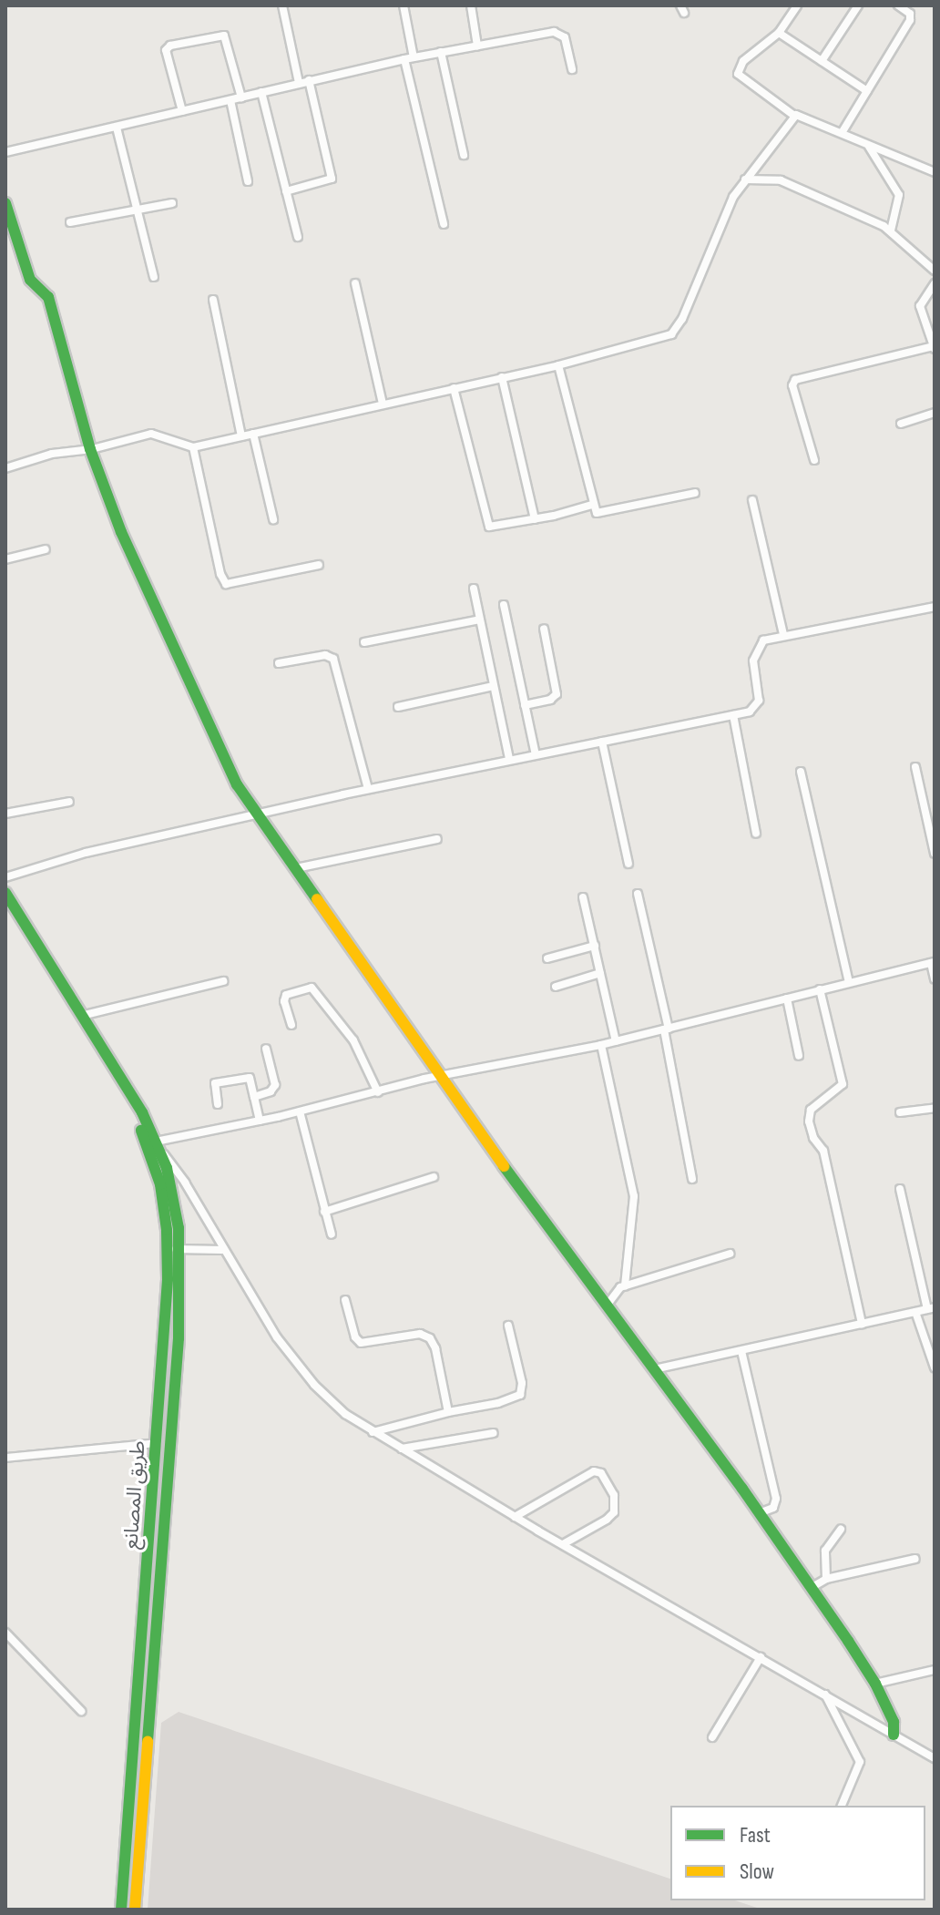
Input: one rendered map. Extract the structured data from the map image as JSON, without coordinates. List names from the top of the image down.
{
  "streets": {
    "main road": ["طريق المصانع"]
  },
  "legend": ["Fast", "Slow"]
}
